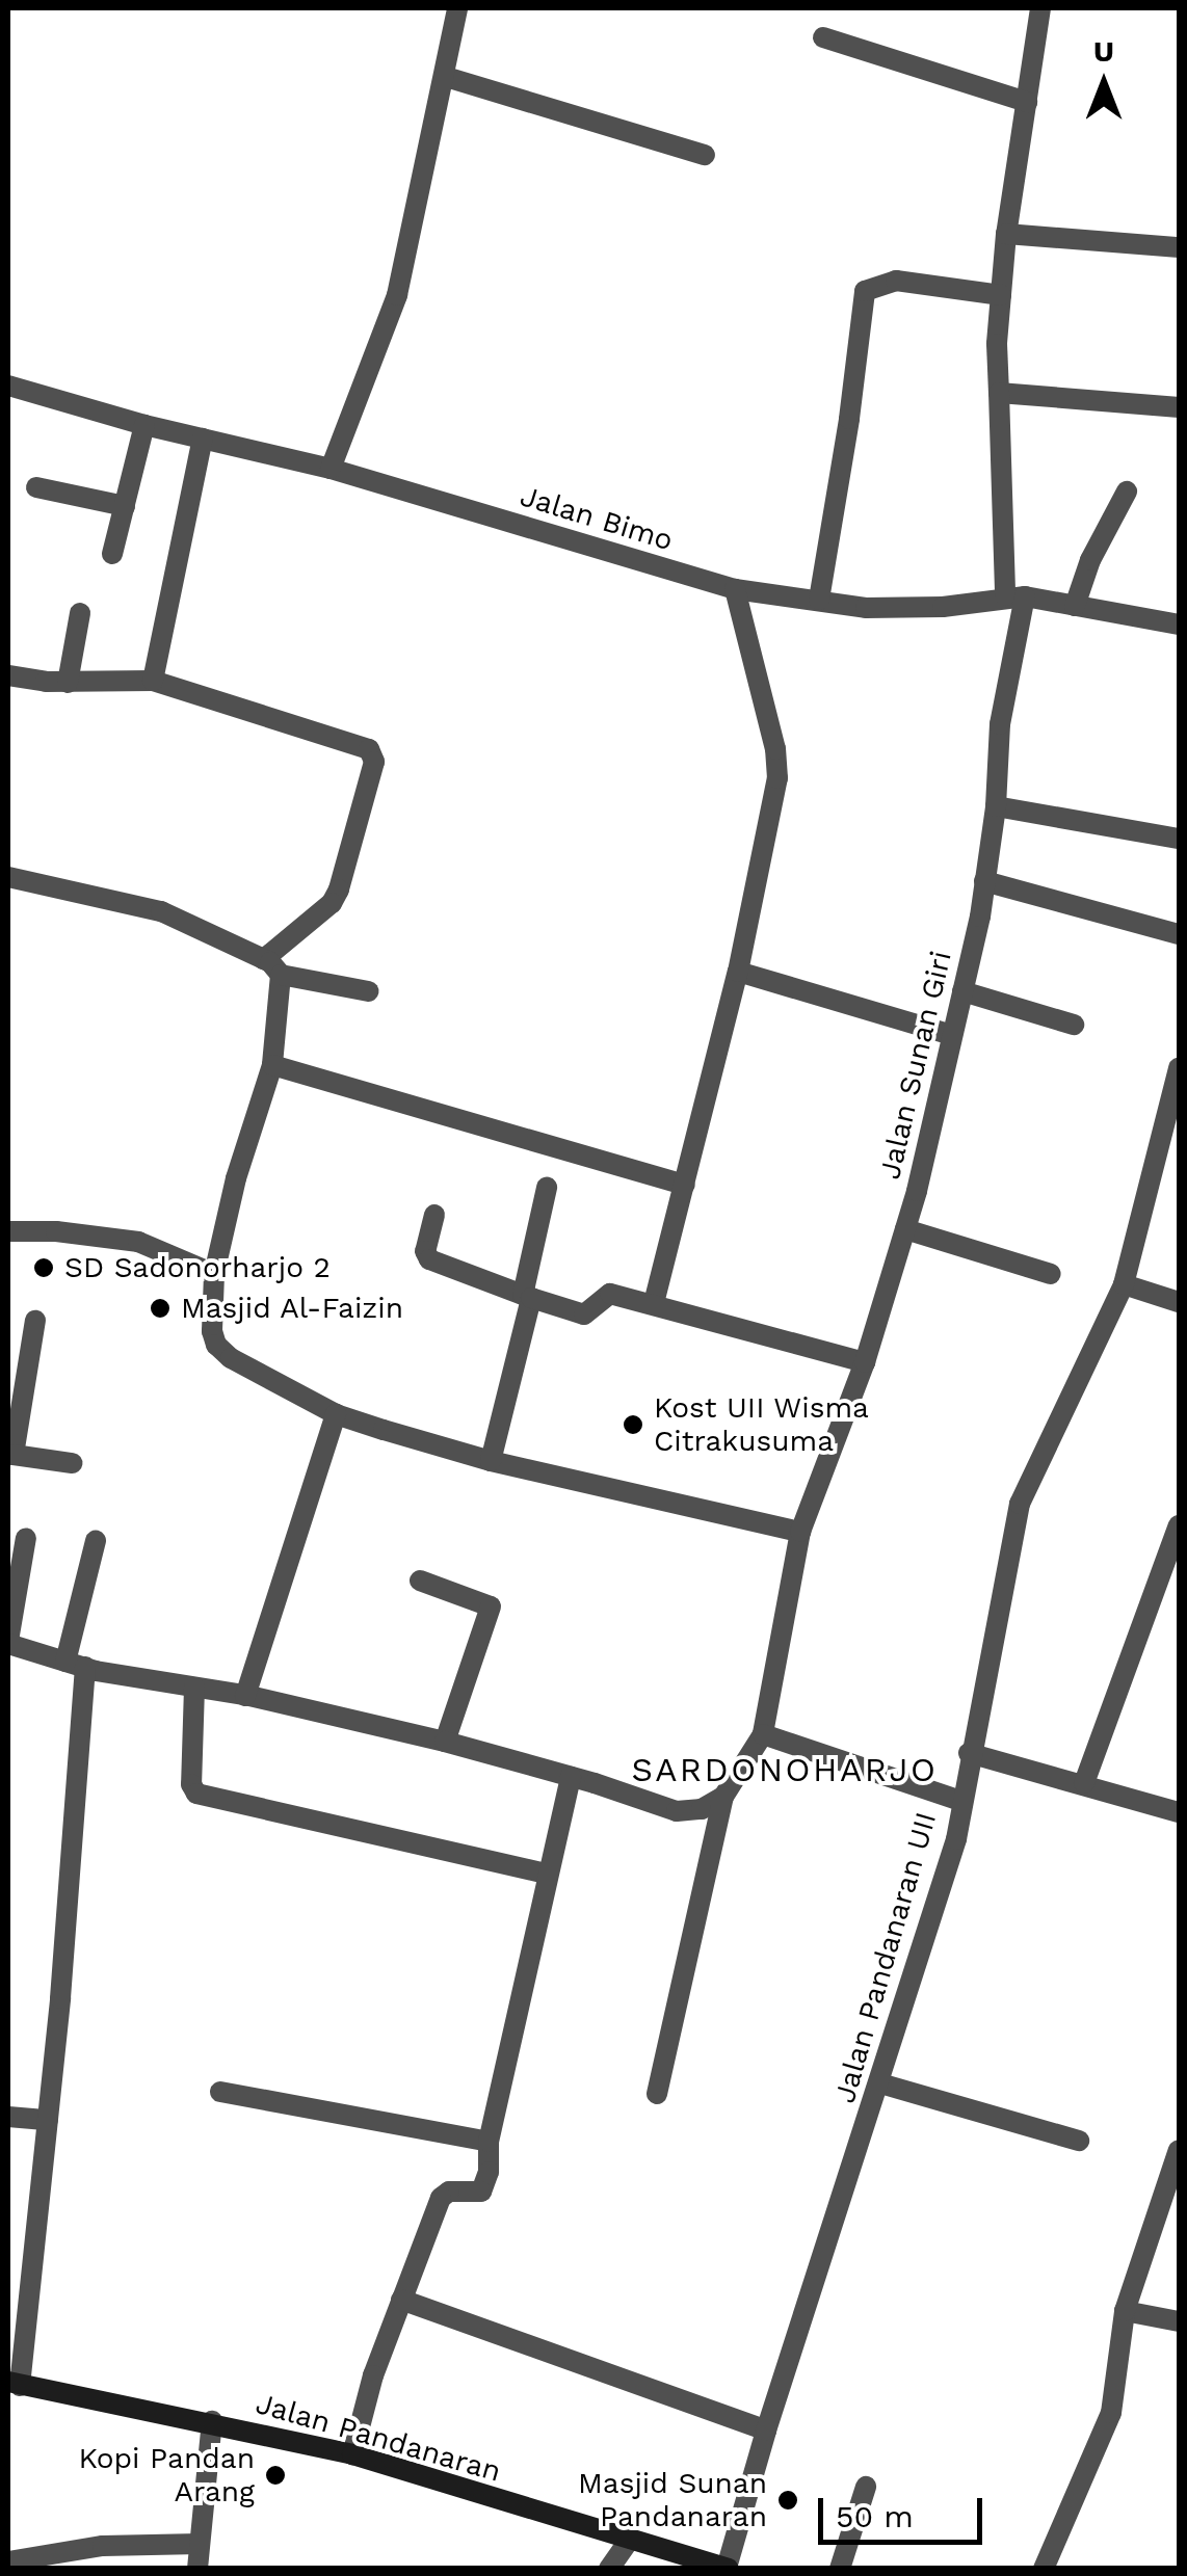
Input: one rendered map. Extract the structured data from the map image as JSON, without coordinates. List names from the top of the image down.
{
  "streets": {
    "main road": ["Jalan Pandanaran"],
    "street": ["Jalan Bimo", "Jalan Sunan Giri", "Jalan Pandanaran UII"]
  },
  "crossings": [
    ["Jalan Bimo", "Jalan Sunan Giri"],
    ["Jalan Pandanaran UII", "Jalan Pandanaran"]
  ],
  "districts": ["SARDONOHARJO"],
  "places": [
    "SD Sadonorharjo 2",
    "Masjid Al-Faizin",
    "Kost UII Wisma Citrakusuma",
    "Kopi Pandan Arang",
    "Masjid Sunan Pandanaran"
  ],
  "scale_bar": "50 m",
  "north": "top"
}
